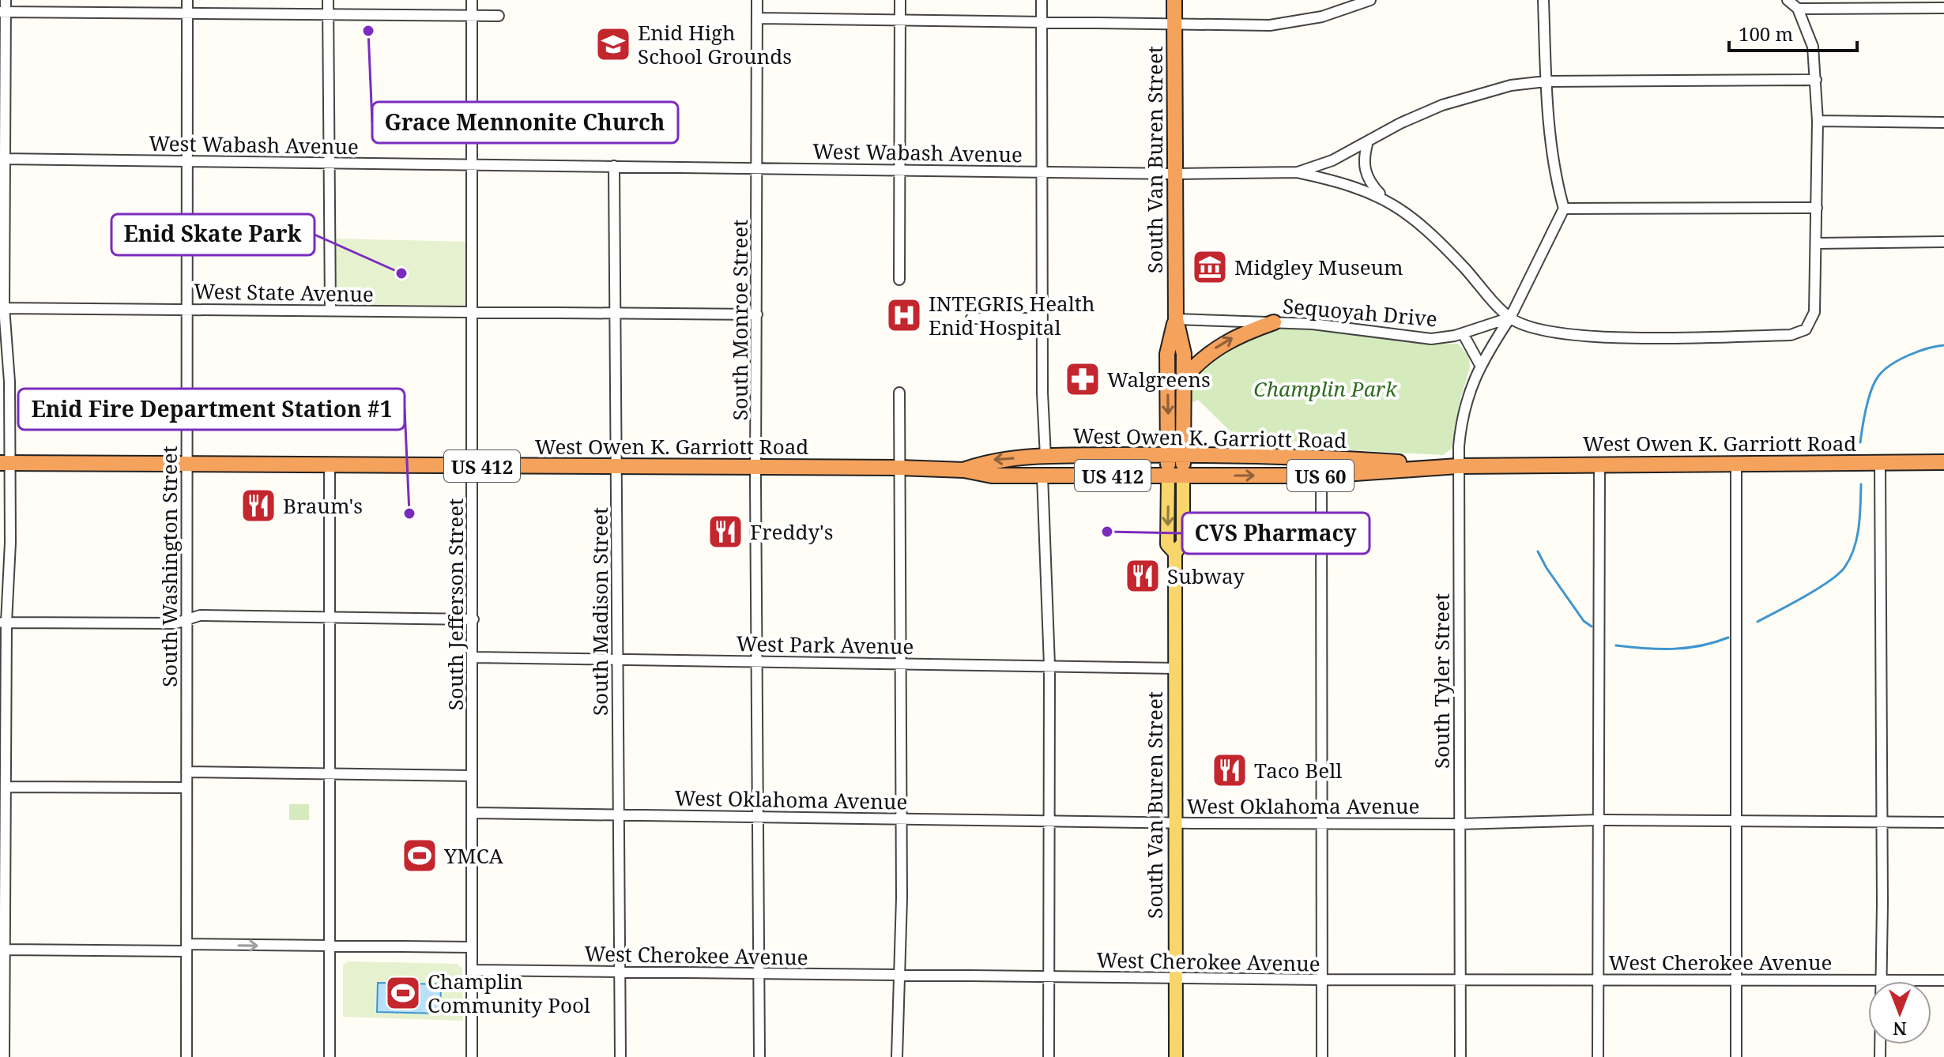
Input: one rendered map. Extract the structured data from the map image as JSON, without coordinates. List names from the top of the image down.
{
  "streets": {
    "highway": [
      "South Van Buren Street",
      "West Owen K. Garriott Road",
      "US 412",
      "US 60"
    ],
    "street": [
      "West Wabash Avenue",
      "West State Avenue",
      "Sequoyah Drive",
      "South Monroe Street",
      "South Washington Street",
      "South Jefferson Street",
      "South Madison Street",
      "West Park Avenue",
      "South Tyler Street",
      "West Oklahoma Avenue",
      "West Cherokee Avenue"
    ]
  },
  "crossings": [
    ["West Wabash Avenue", "South Van Buren Street"],
    ["West Wabash Avenue", "South Monroe Street"],
    ["West Wabash Avenue", "South Washington Street"],
    ["West Wabash Avenue", "South Jefferson Street"],
    ["West Wabash Avenue", "South Madison Street"],
    ["South Van Buren Street", "Sequoyah Drive"],
    ["South Van Buren Street", "West Owen K. Garriott Road"],
    ["South Van Buren Street", "West Park Avenue"],
    ["South Van Buren Street", "West Oklahoma Avenue"],
    ["South Van Buren Street", "West Cherokee Avenue"],
    ["West State Avenue", "South Monroe Street"],
    ["West State Avenue", "South Washington Street"],
    ["West State Avenue", "South Jefferson Street"],
    ["West State Avenue", "South Madison Street"],
    ["Sequoyah Drive", "South Tyler Street"],
    ["South Monroe Street", "West Owen K. Garriott Road"],
    ["South Monroe Street", "West Park Avenue"],
    ["South Monroe Street", "West Oklahoma Avenue"],
    ["South Monroe Street", "West Cherokee Avenue"],
    ["West Owen K. Garriott Road", "South Washington Street"],
    ["West Owen K. Garriott Road", "South Jefferson Street"],
    ["West Owen K. Garriott Road", "South Madison Street"],
    ["West Owen K. Garriott Road", "South Tyler Street"],
    ["South Jefferson Street", "West Park Avenue"],
    ["South Jefferson Street", "West Oklahoma Avenue"],
    ["South Jefferson Street", "West Cherokee Avenue"],
    ["South Madison Street", "West Park Avenue"],
    ["South Madison Street", "West Oklahoma Avenue"],
    ["South Madison Street", "West Cherokee Avenue"],
    ["South Tyler Street", "West Oklahoma Avenue"],
    ["South Tyler Street", "West Cherokee Avenue"]
  ],
  "parks": ["Champlin Park"],
  "places": {
    "other": [
      "Grace Mennonite Church",
      "Enid Skate Park",
      "Enid Fire Department Station #1",
      "CVS Pharmacy"
    ],
    "school or university": ["Enid High School Grounds"],
    "museum": ["Midgley Museum"],
    "hospital": ["INTEGRIS Health Enid Hospital"],
    "pharmacy": ["Walgreens"],
    "restaurant": [
      "Braum's",
      "Freddy's",
      "Subway",
      "Taco Bell"
    ],
    "sports": ["YMCA", "Champlin Community Pool"]
  },
  "scale_bar": "100 m",
  "north": "bottom"
}
